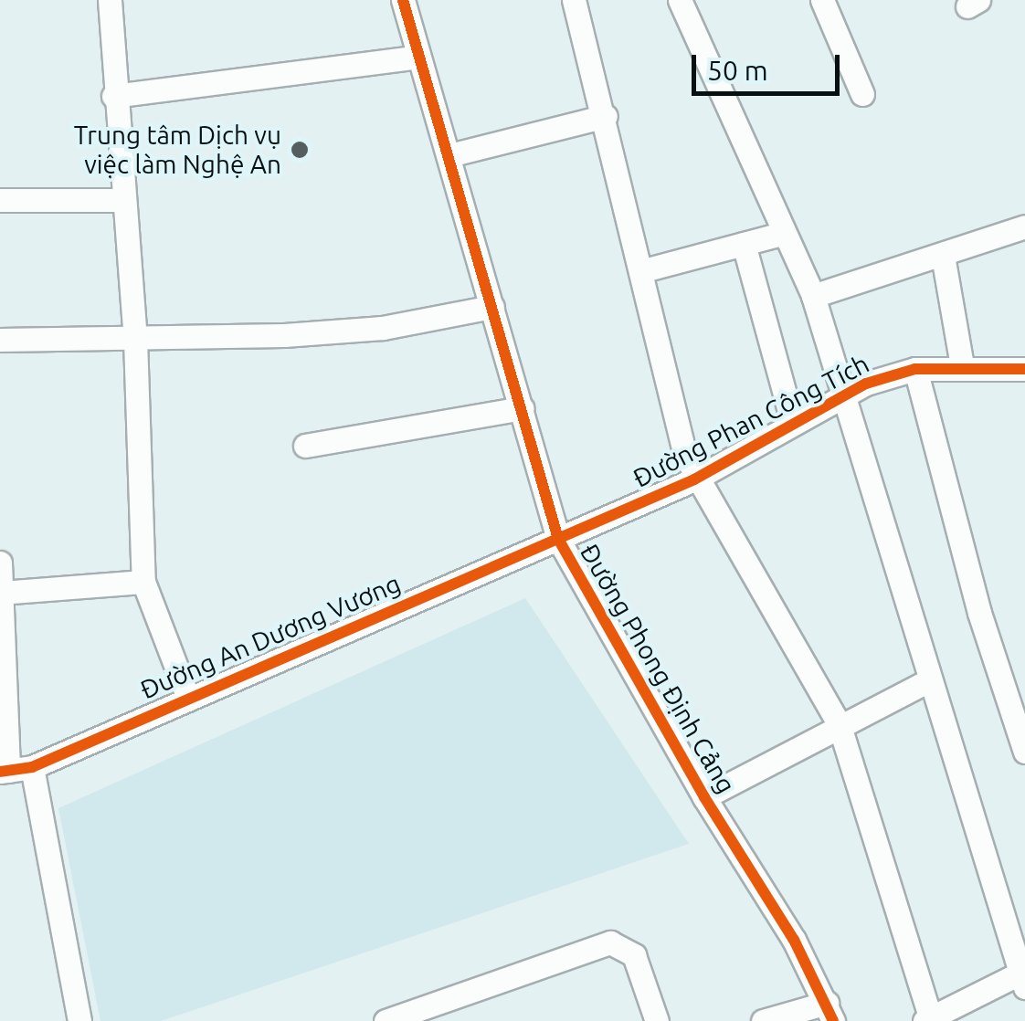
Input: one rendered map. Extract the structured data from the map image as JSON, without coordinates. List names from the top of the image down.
{
  "streets": {
    "street": ["Đường Phan Công Tích", "Đường An Dương Vương", "Đường Phong Định Cảng"]
  },
  "crossings": [
    ["Đường Phan Công Tích", "Đường An Dương Vương"],
    ["Đường Phan Công Tích", "Đường Phong Định Cảng"],
    ["Đường An Dương Vương", "Đường Phong Định Cảng"]
  ],
  "places": ["Trung tâm Dịch vụ việc làm Nghệ An"],
  "scale_bar": "50 m"
}
